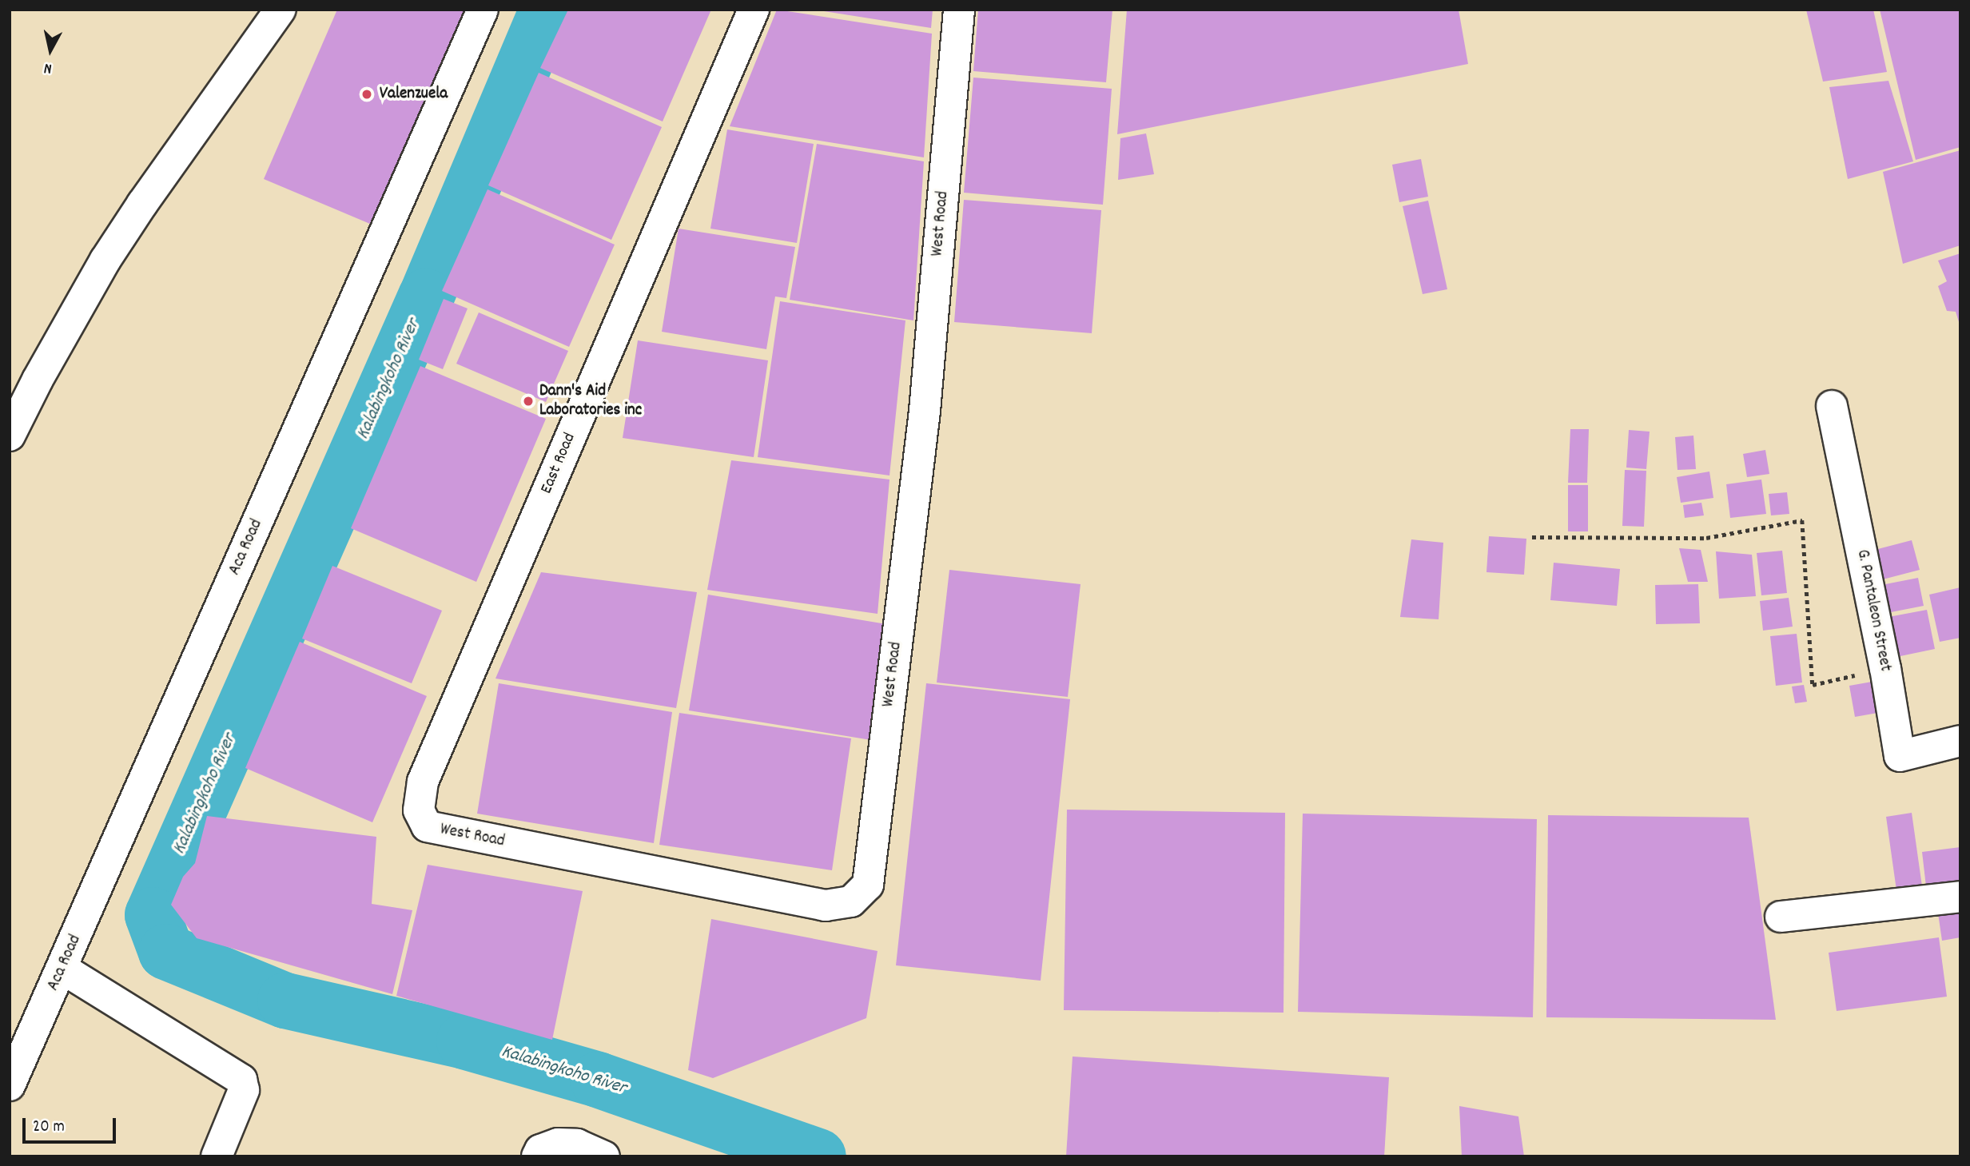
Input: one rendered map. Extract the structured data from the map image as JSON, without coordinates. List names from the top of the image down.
{
  "streets": {
    "street": [
      "West Road",
      "East Road",
      "Aca Road",
      "G. Pantaleon Street"
    ]
  },
  "crossings": [
    ["West Road", "East Road"]
  ],
  "water": ["Kalabingkoho River"],
  "places": ["Valenzuela", "Dann's Aid Laboratories inc"],
  "scale_bar": "20 m",
  "north": "bottom"
}
